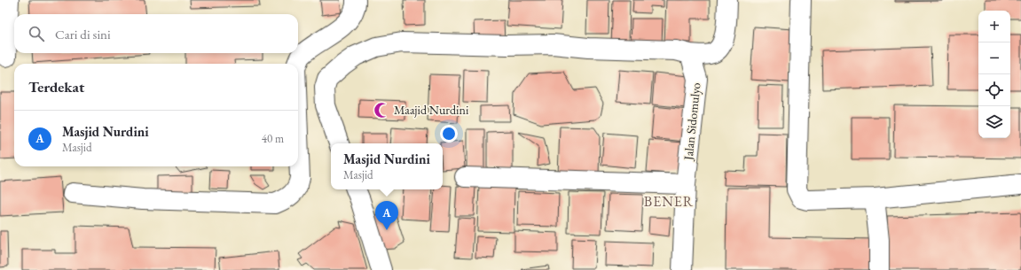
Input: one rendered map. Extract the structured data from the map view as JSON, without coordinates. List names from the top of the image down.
{
  "streets": {
    "street": ["Jalan Sidomulyo"]
  },
  "districts": ["BENER"],
  "places": {
    "mosque": ["Maajid Nurdini"]
  },
  "page": {
    "map_buttons": ["+", "−"],
    "search": "Cari di sini",
    "heading": "Terdekat",
    "list": [
      {
        "mark": "A",
        "name": "Masjid Nurdini",
        "note": "Masjid",
        "value": "40 m"
      }
    ],
    "popup": ["Masjid Nurdini", "Masjid"],
    "pins": "A"
  }
}
